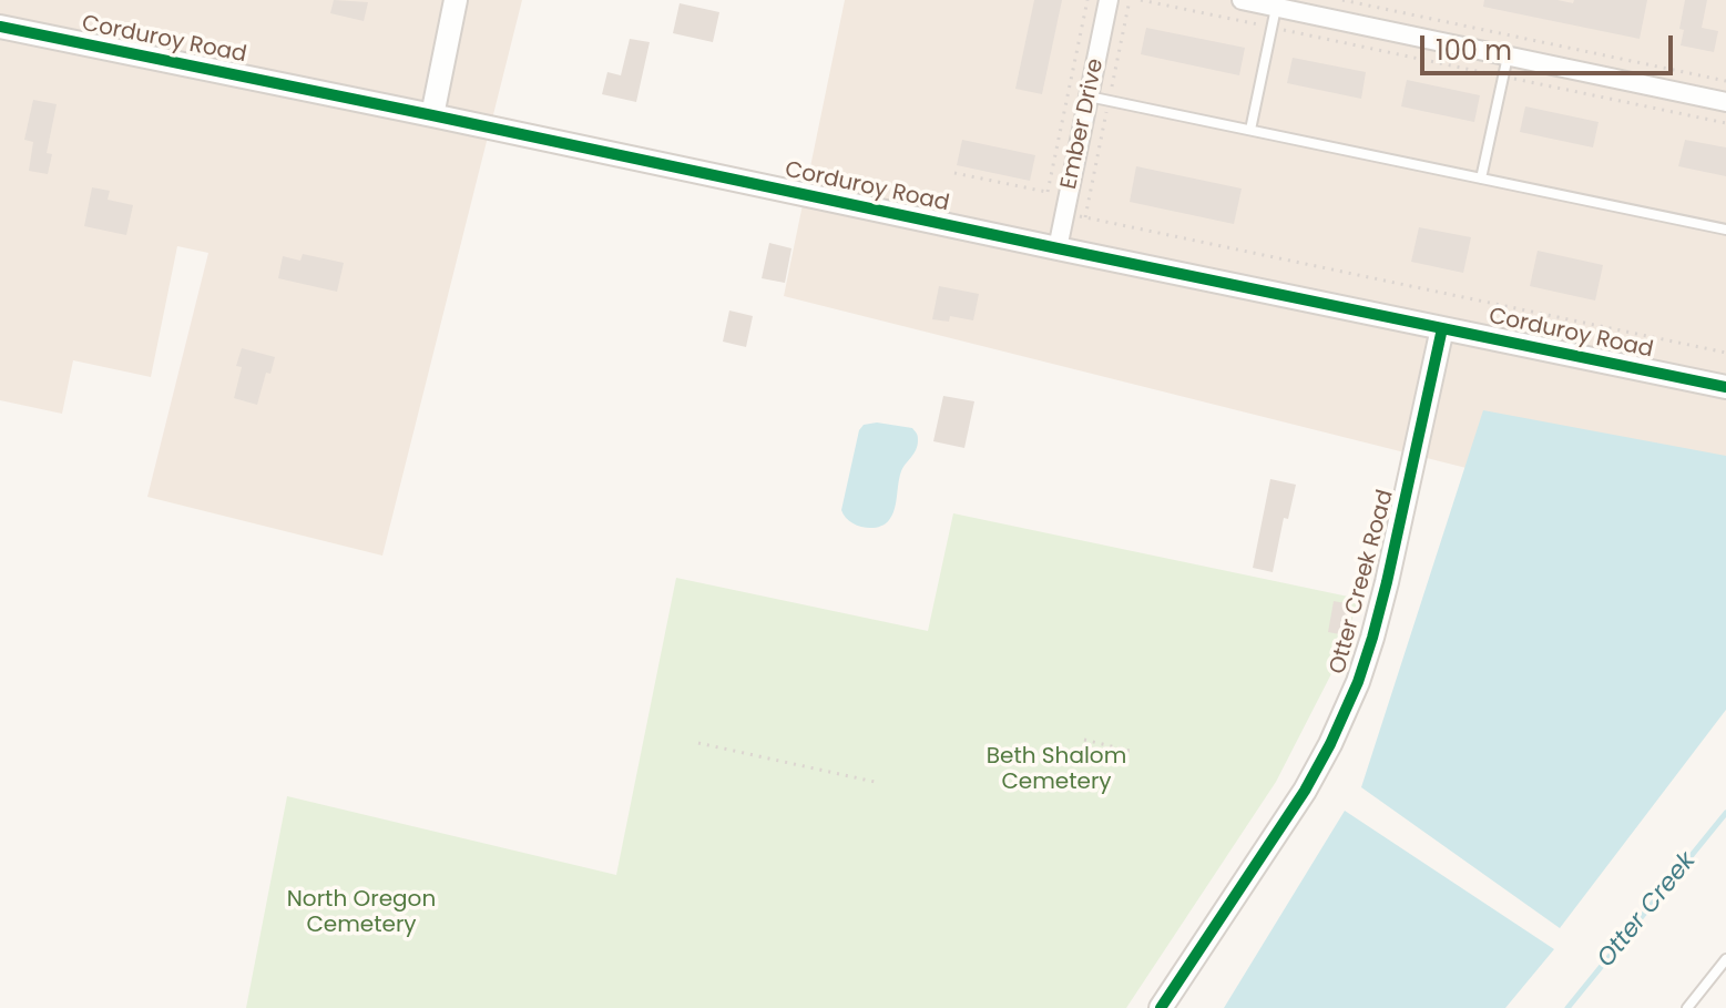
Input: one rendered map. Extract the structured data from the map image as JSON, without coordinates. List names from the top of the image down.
{
  "streets": {
    "street": ["Corduroy Road", "Ember Drive", "Otter Creek Road"]
  },
  "crossings": [
    ["Corduroy Road", "Ember Drive"],
    ["Corduroy Road", "Otter Creek Road"]
  ],
  "water": ["Otter Creek"],
  "parks": ["Beth Shalom Cemetery", "North Oregon Cemetery"],
  "scale_bar": "100 m"
}
